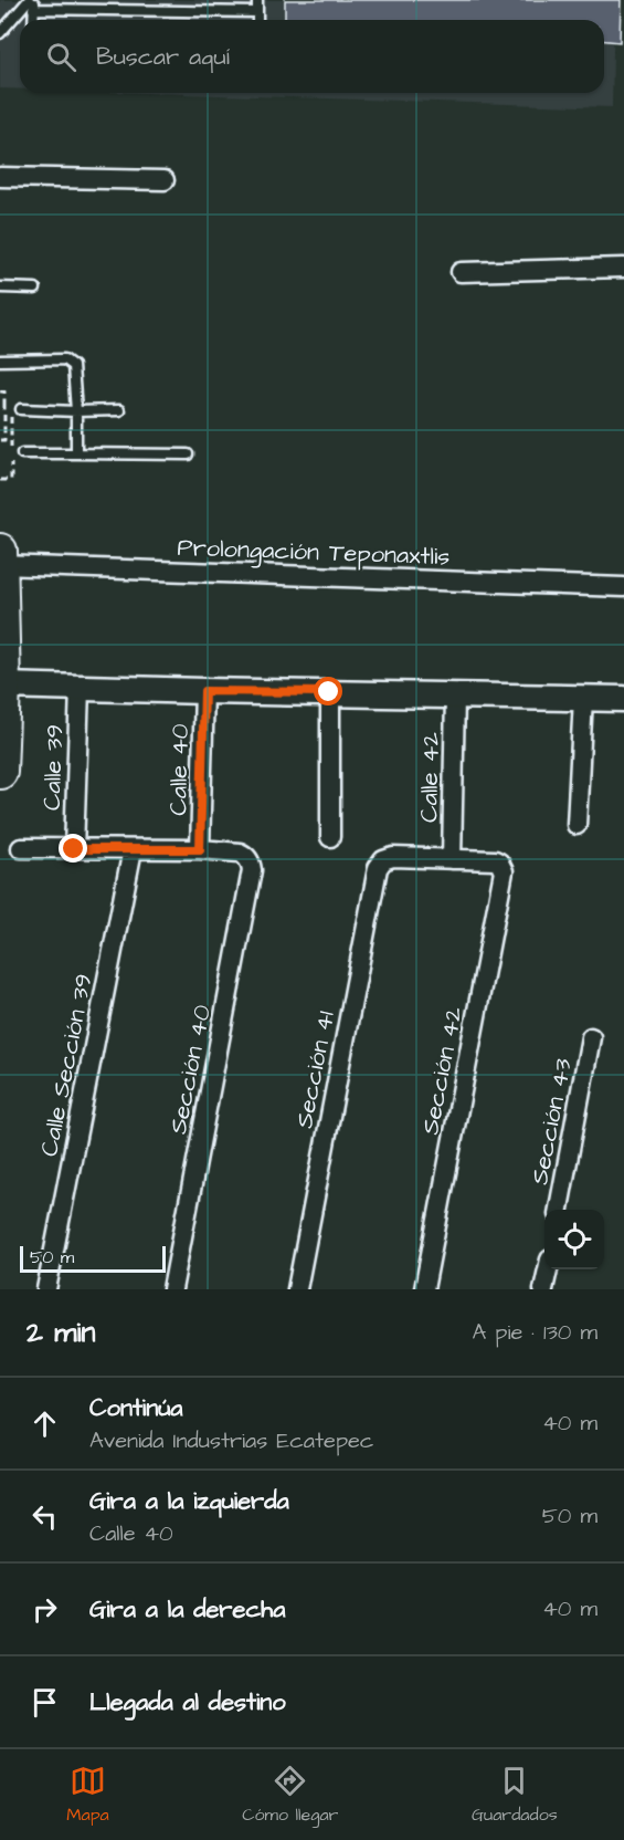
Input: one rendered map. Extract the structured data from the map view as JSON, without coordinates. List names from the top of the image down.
{
  "streets": {
    "street": [
      "Prolongación Teponaxtlis",
      "Calle 39",
      "Calle 40",
      "Calle 42",
      "Calle Sección 39",
      "Sección 40",
      "Sección 41",
      "Sección 42",
      "Sección 43"
    ]
  },
  "crossings": [
    ["Calle 40", "Sección 40"],
    ["Calle 42", "Sección 41"],
    ["Calle 42", "Sección 42"],
    ["Sección 41", "Sección 42"]
  ],
  "scale_bar": "50 m",
  "page": {
    "search": "Buscar aquí",
    "scale": "50 m",
    "heading": ["2 min", "A pie · 130 m"],
    "list": [
      ["Continúa", "Avenida Industrias Ecatepec", "40 m"],
      ["Gira a la izquierda", "Calle 40", "50 m"],
      ["Gira a la derecha", "40 m"],
      "Llegada al destino"
    ],
    "nav": ["Mapa", "Cómo llegar", "Guardados"]
  }
}
